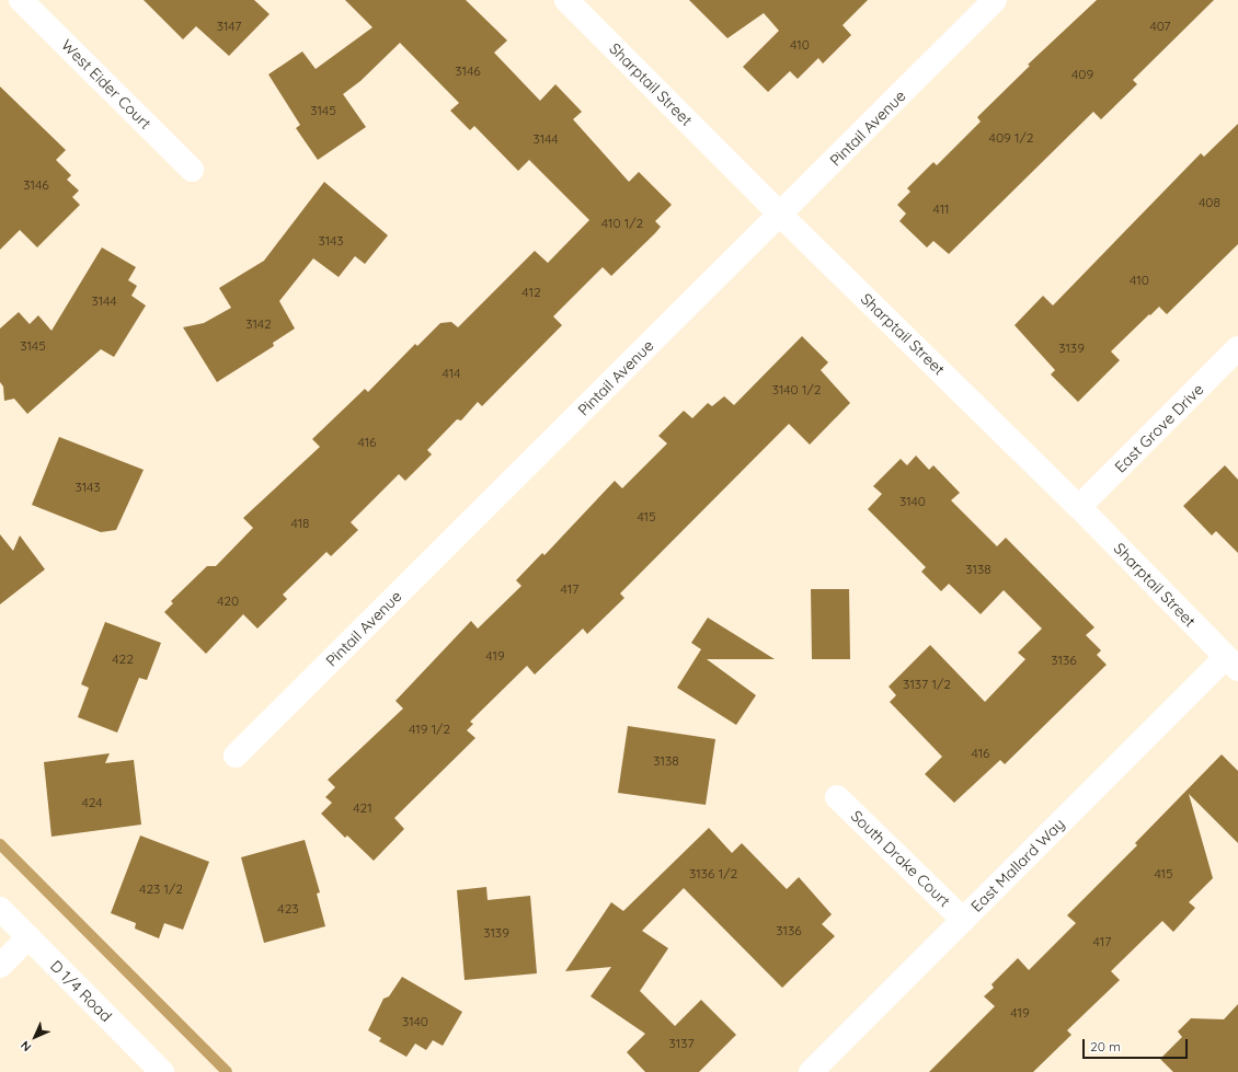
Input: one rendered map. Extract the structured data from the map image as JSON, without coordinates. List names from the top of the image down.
{
  "streets": {
    "street": [
      "West Eider Court",
      "Sharptail Street",
      "Pintail Avenue",
      "East Grove Drive",
      "South Drake Court",
      "East Mallard Way",
      "D 1/4 Road"
    ]
  },
  "crossings": [
    ["Sharptail Street", "Pintail Avenue"],
    ["Sharptail Street", "East Grove Drive"],
    ["Sharptail Street", "East Mallard Way"],
    ["South Drake Court", "East Mallard Way"]
  ],
  "house_numbers": [
    "3147",
    "407",
    "410",
    "3146",
    "409",
    "3145",
    "409 1/2",
    "3144",
    "3146",
    "408",
    "411",
    "410 1/2",
    "3143",
    "410",
    "412",
    "3144",
    "3142",
    "3145",
    "3139",
    "414",
    "3140 1/2",
    "416",
    "3143",
    "3140",
    "415",
    "418",
    "3138",
    "417",
    "420",
    "419",
    "422",
    "3136",
    "3137 1/2",
    "419 1/2",
    "416",
    "3138",
    "424",
    "421",
    "3136 1/2",
    "415",
    "423 1/2",
    "423",
    "3136",
    "3139",
    "417",
    "419",
    "3140",
    "3137"
  ],
  "scale_bar": "20 m",
  "north": "bottom left"
}
